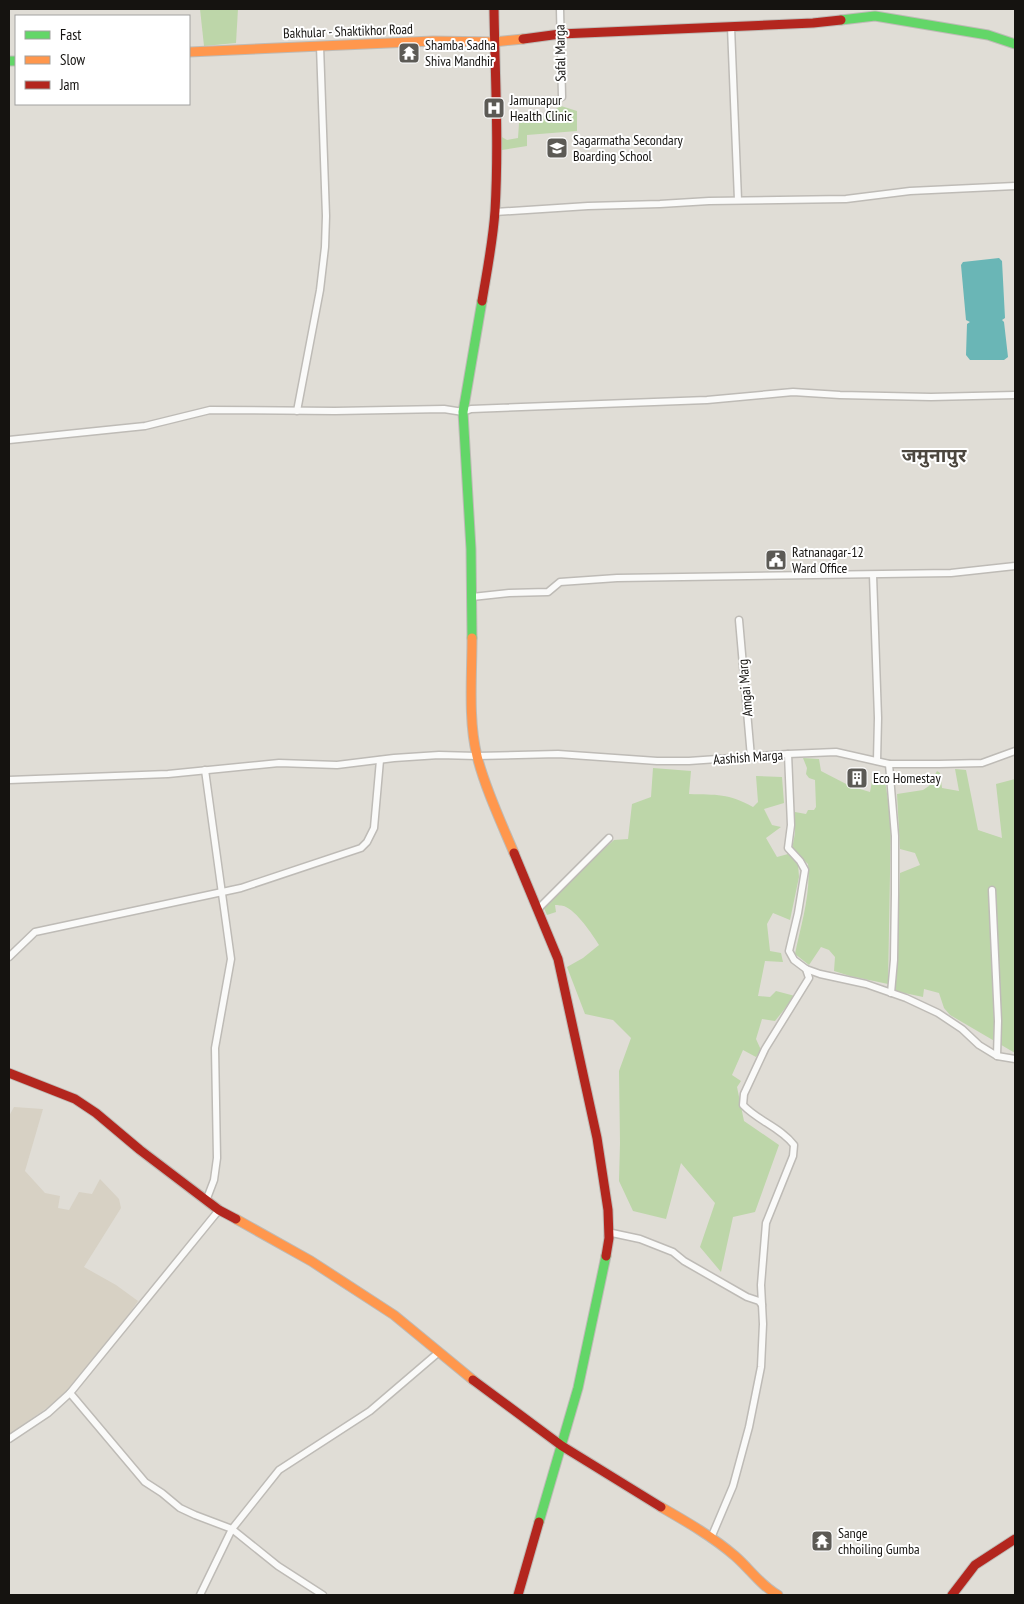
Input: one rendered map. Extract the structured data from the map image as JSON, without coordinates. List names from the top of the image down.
{
  "streets": {
    "street": [
      "Bakhular - Shaktikhor Road",
      "Safal Marga",
      "Amgai Marg",
      "Aashish Marga"
    ]
  },
  "crossings": [
    ["Bakhular - Shaktikhor Road", "Safal Marga"],
    ["Amgai Marg", "Aashish Marga"]
  ],
  "districts": ["जमुनापुर"],
  "places": {
    "temple": ["Shamba Sadha Shiva Mandhir", "Sange chhoiling Gumba"],
    "hospital": ["Jamunapur Health Clinic"],
    "school or university": ["Sagarmatha Secondary Boarding School"],
    "public building": ["Ratnanagar-12 Ward Office"],
    "building": ["Eco Homestay"]
  },
  "legend": ["Fast", "Slow", "Jam"]
}
